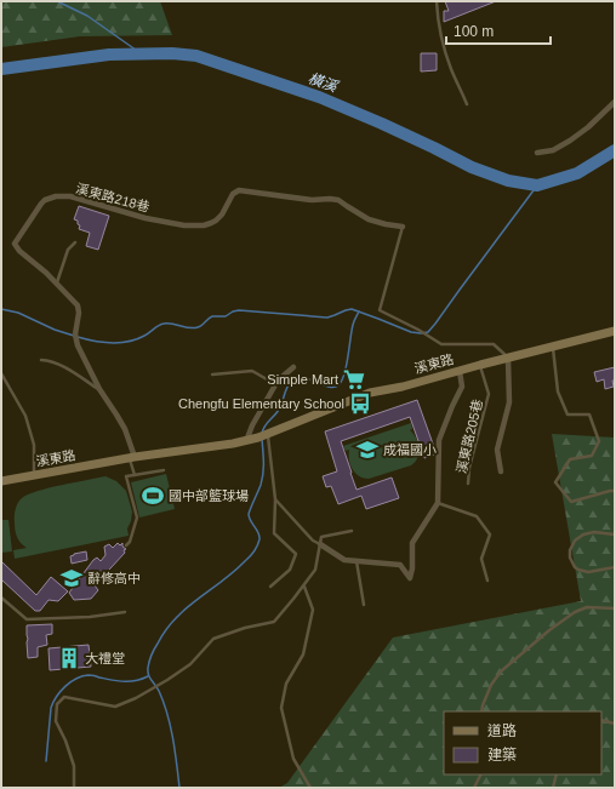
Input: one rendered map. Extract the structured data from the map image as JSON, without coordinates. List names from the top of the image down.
{
  "streets": {
    "main road": ["溪東路"],
    "street": ["溪東路218巷"],
    "lane": ["溪東路205巷"]
  },
  "crossings": [
    ["溪東路218巷", "溪東路"],
    ["溪東路", "溪東路205巷"]
  ],
  "water": ["橫溪"],
  "places": {
    "supermarket": ["Simple Mart"],
    "bus stop": ["Chengfu Elementary School"],
    "school or university": ["成福國小", "辭修高中"],
    "sports": ["國中部籃球場"],
    "building": ["大禮堂"]
  },
  "legend": ["道路", "建築"],
  "scale_bar": "100 m"
}
